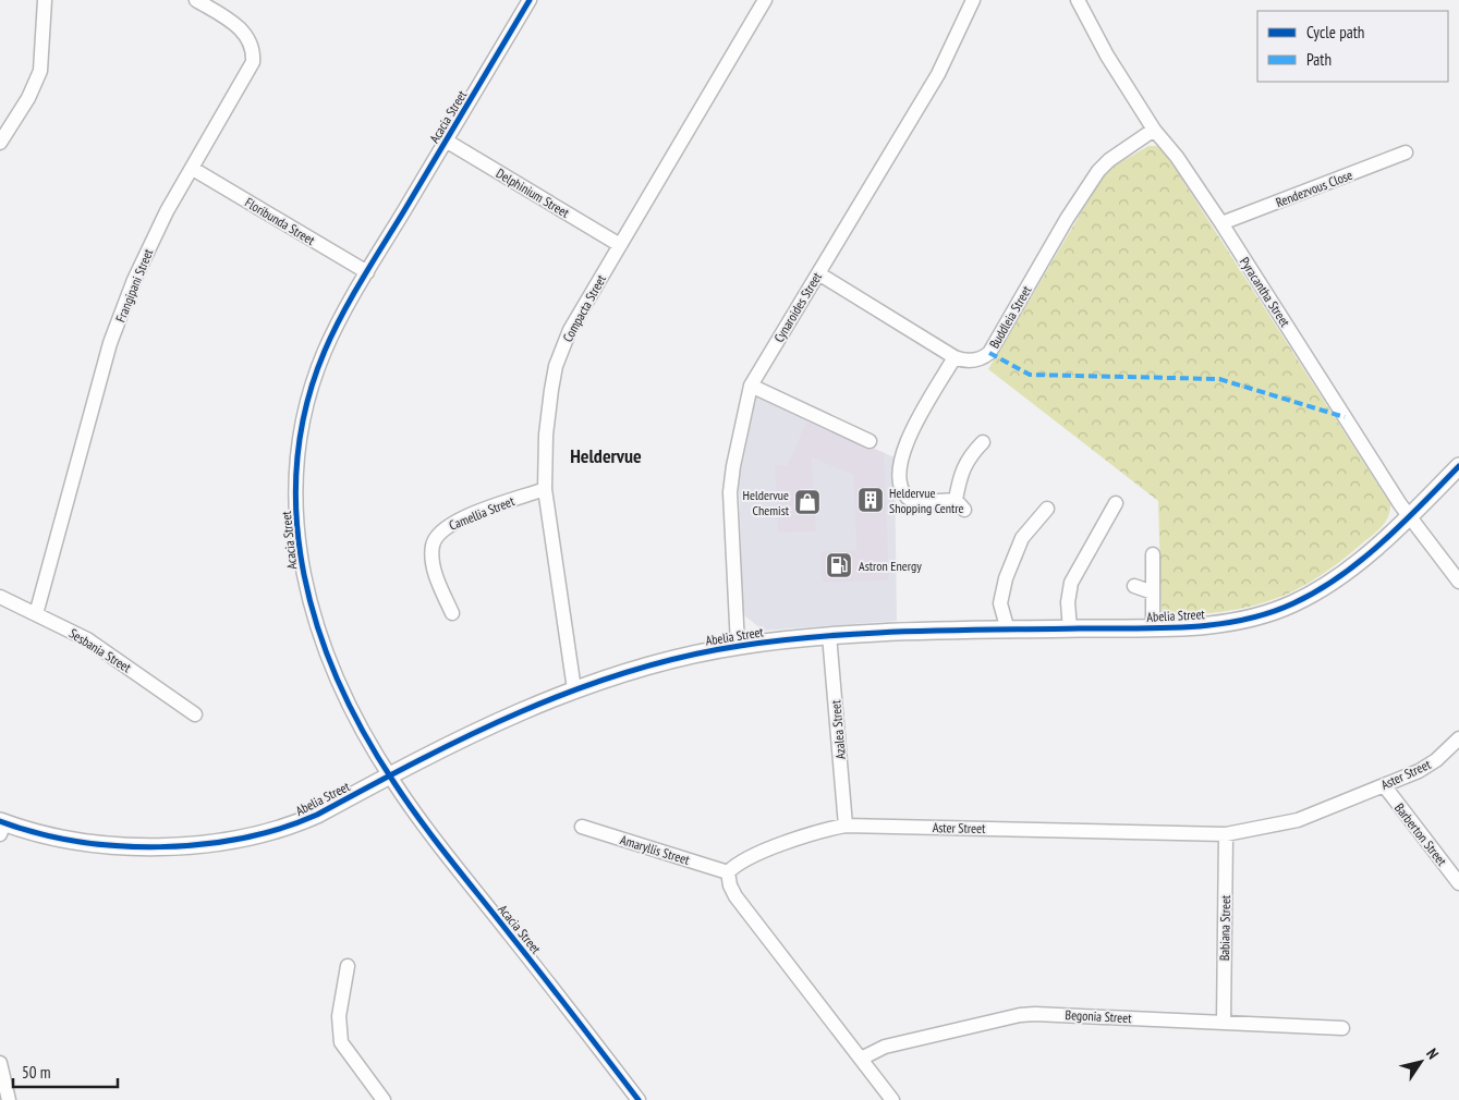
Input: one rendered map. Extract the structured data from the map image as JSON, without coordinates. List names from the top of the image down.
{
  "streets": {
    "street": [
      "Acacia Street",
      "Rendezvous Close",
      "Delphinium Street",
      "Floribunda Street",
      "Frangipani Street",
      "Pyracantha Street",
      "Cynaroides Street",
      "Compacta Street",
      "Buddleia Street",
      "Camellia Street",
      "Abelia Street",
      "Sesbania Street",
      "Azalea Street",
      "Aster Street",
      "Barberton Street",
      "Amaryllis Street",
      "Babiana Street",
      "Begonia Street"
    ]
  },
  "crossings": [
    ["Acacia Street", "Delphinium Street"],
    ["Acacia Street", "Floribunda Street"],
    ["Acacia Street", "Abelia Street"],
    ["Rendezvous Close", "Pyracantha Street"],
    ["Delphinium Street", "Compacta Street"],
    ["Floribunda Street", "Frangipani Street"],
    ["Frangipani Street", "Sesbania Street"],
    ["Pyracantha Street", "Buddleia Street"],
    ["Pyracantha Street", "Abelia Street"],
    ["Cynaroides Street", "Abelia Street"],
    ["Compacta Street", "Camellia Street"],
    ["Compacta Street", "Abelia Street"],
    ["Abelia Street", "Azalea Street"],
    ["Azalea Street", "Aster Street"],
    ["Aster Street", "Barberton Street"],
    ["Aster Street", "Amaryllis Street"],
    ["Aster Street", "Babiana Street"],
    ["Babiana Street", "Begonia Street"]
  ],
  "districts": ["Heldervue"],
  "places": {
    "building": ["Heldervue Shopping Centre"],
    "shop": ["Heldervue Chemist"],
    "fuel station": ["Astron Energy"]
  },
  "legend": ["Cycle path", "Path"],
  "scale_bar": "50 m",
  "north": "top right"
}
